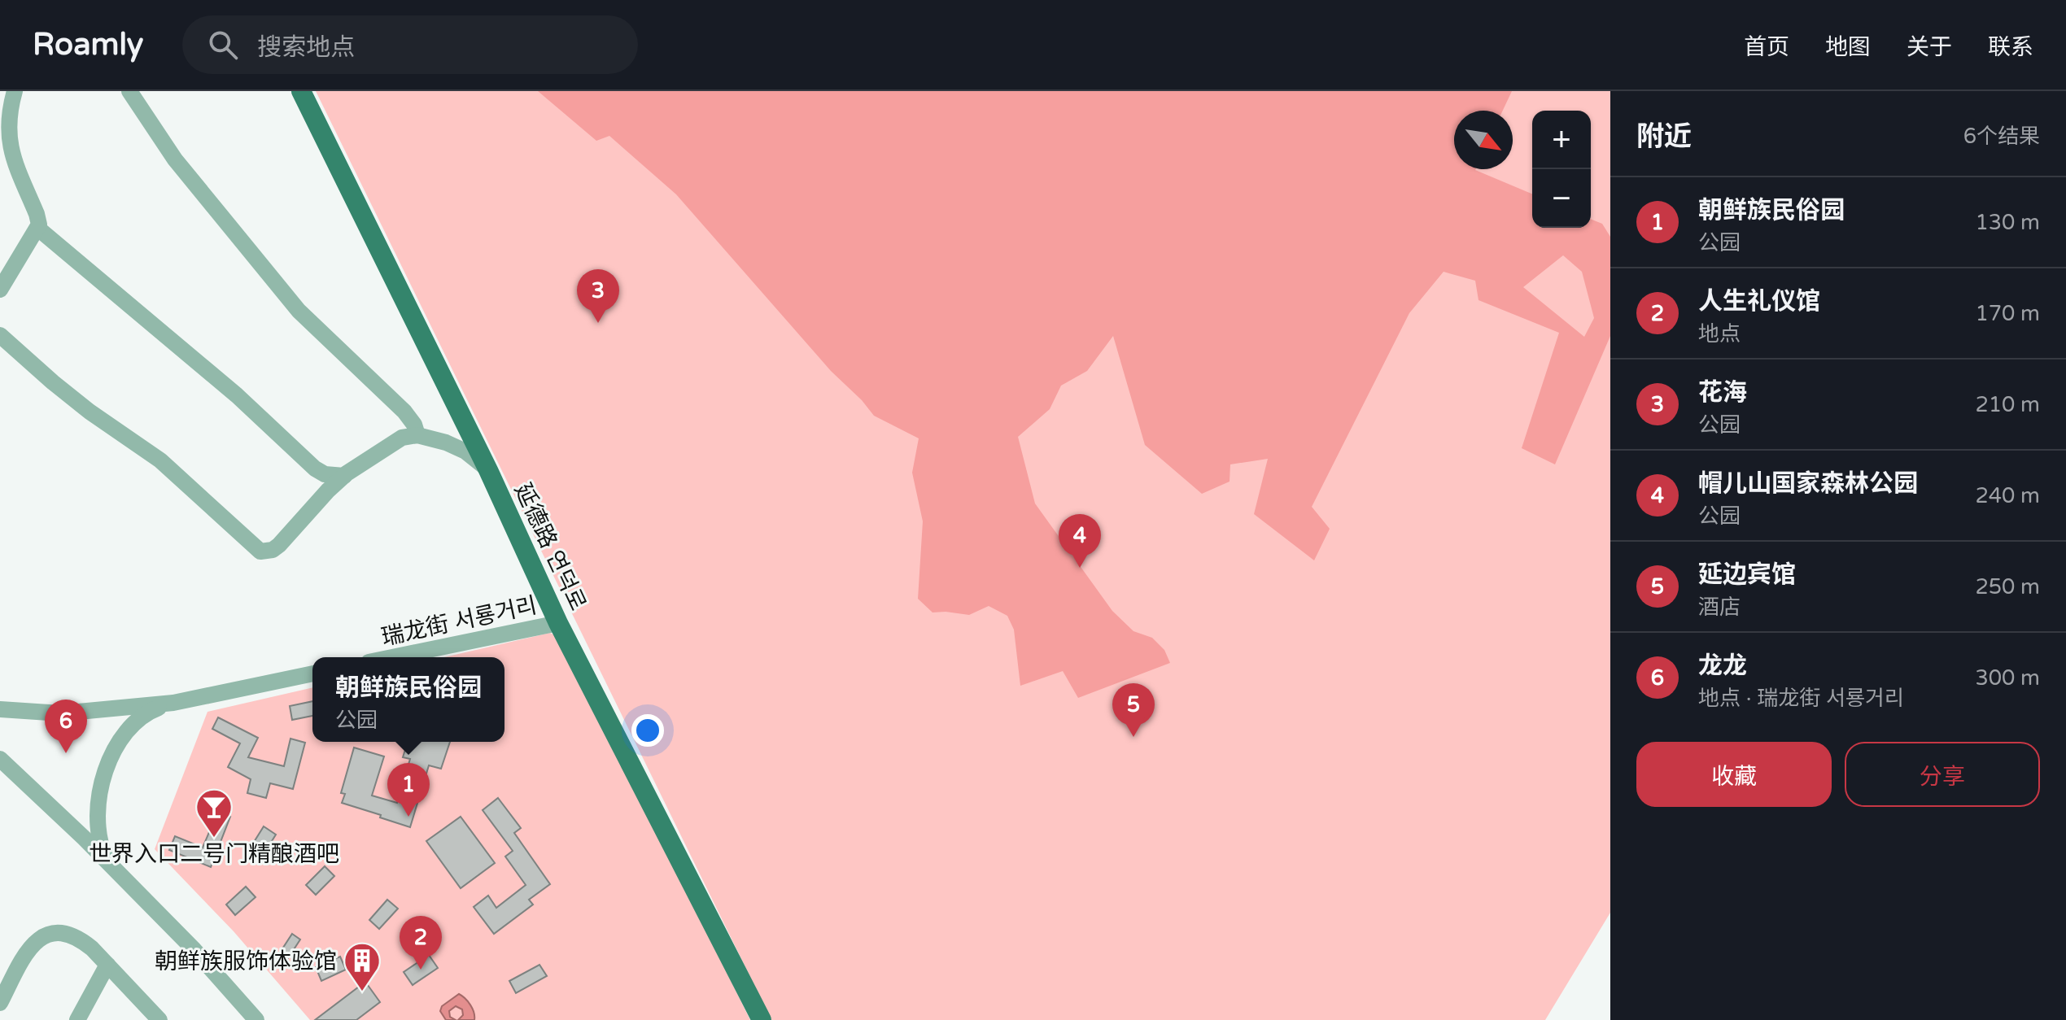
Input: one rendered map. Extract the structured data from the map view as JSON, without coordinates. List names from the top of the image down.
{
  "streets": {
    "main road": ["延德路 연덕로"],
    "street": ["瑞龙街 서룡거리"]
  },
  "crossings": [
    ["延德路 연덕로", "瑞龙街 서룡거리"]
  ],
  "places": {
    "bar": ["世界入口二号门精酿酒吧"],
    "building": ["朝鲜族服饰体验馆"]
  },
  "north": "bottom right",
  "page": {
    "header": "Roamly",
    "search": "搜索地点",
    "nav": [
      "首页",
      "地图",
      "关于",
      "联系"
    ],
    "heading": ["附近", "6个结果"],
    "map_buttons": ["+", "−"],
    "list": [
      {
        "mark": "1",
        "name": "朝鲜族民俗园",
        "note": "公园",
        "value": "130 m"
      },
      {
        "mark": "2",
        "name": "人生礼仪馆",
        "note": "地点",
        "value": "170 m"
      },
      {
        "mark": "3",
        "name": "花海",
        "note": "公园",
        "value": "210 m"
      },
      {
        "mark": "4",
        "name": "帽儿山国家森林公园",
        "note": "公园",
        "value": "240 m"
      },
      {
        "mark": "5",
        "name": "延边宾馆",
        "note": "酒店",
        "value": "250 m"
      },
      {
        "mark": "6",
        "name": "龙龙",
        "note": "地点 · 瑞龙街 서룡거리",
        "value": "300 m"
      }
    ],
    "pins": [
      "3",
      "4",
      "5",
      "6",
      "1",
      "2"
    ],
    "popup": ["朝鲜族民俗园", "公园"],
    "buttons": ["收藏", "分享"]
  }
}
